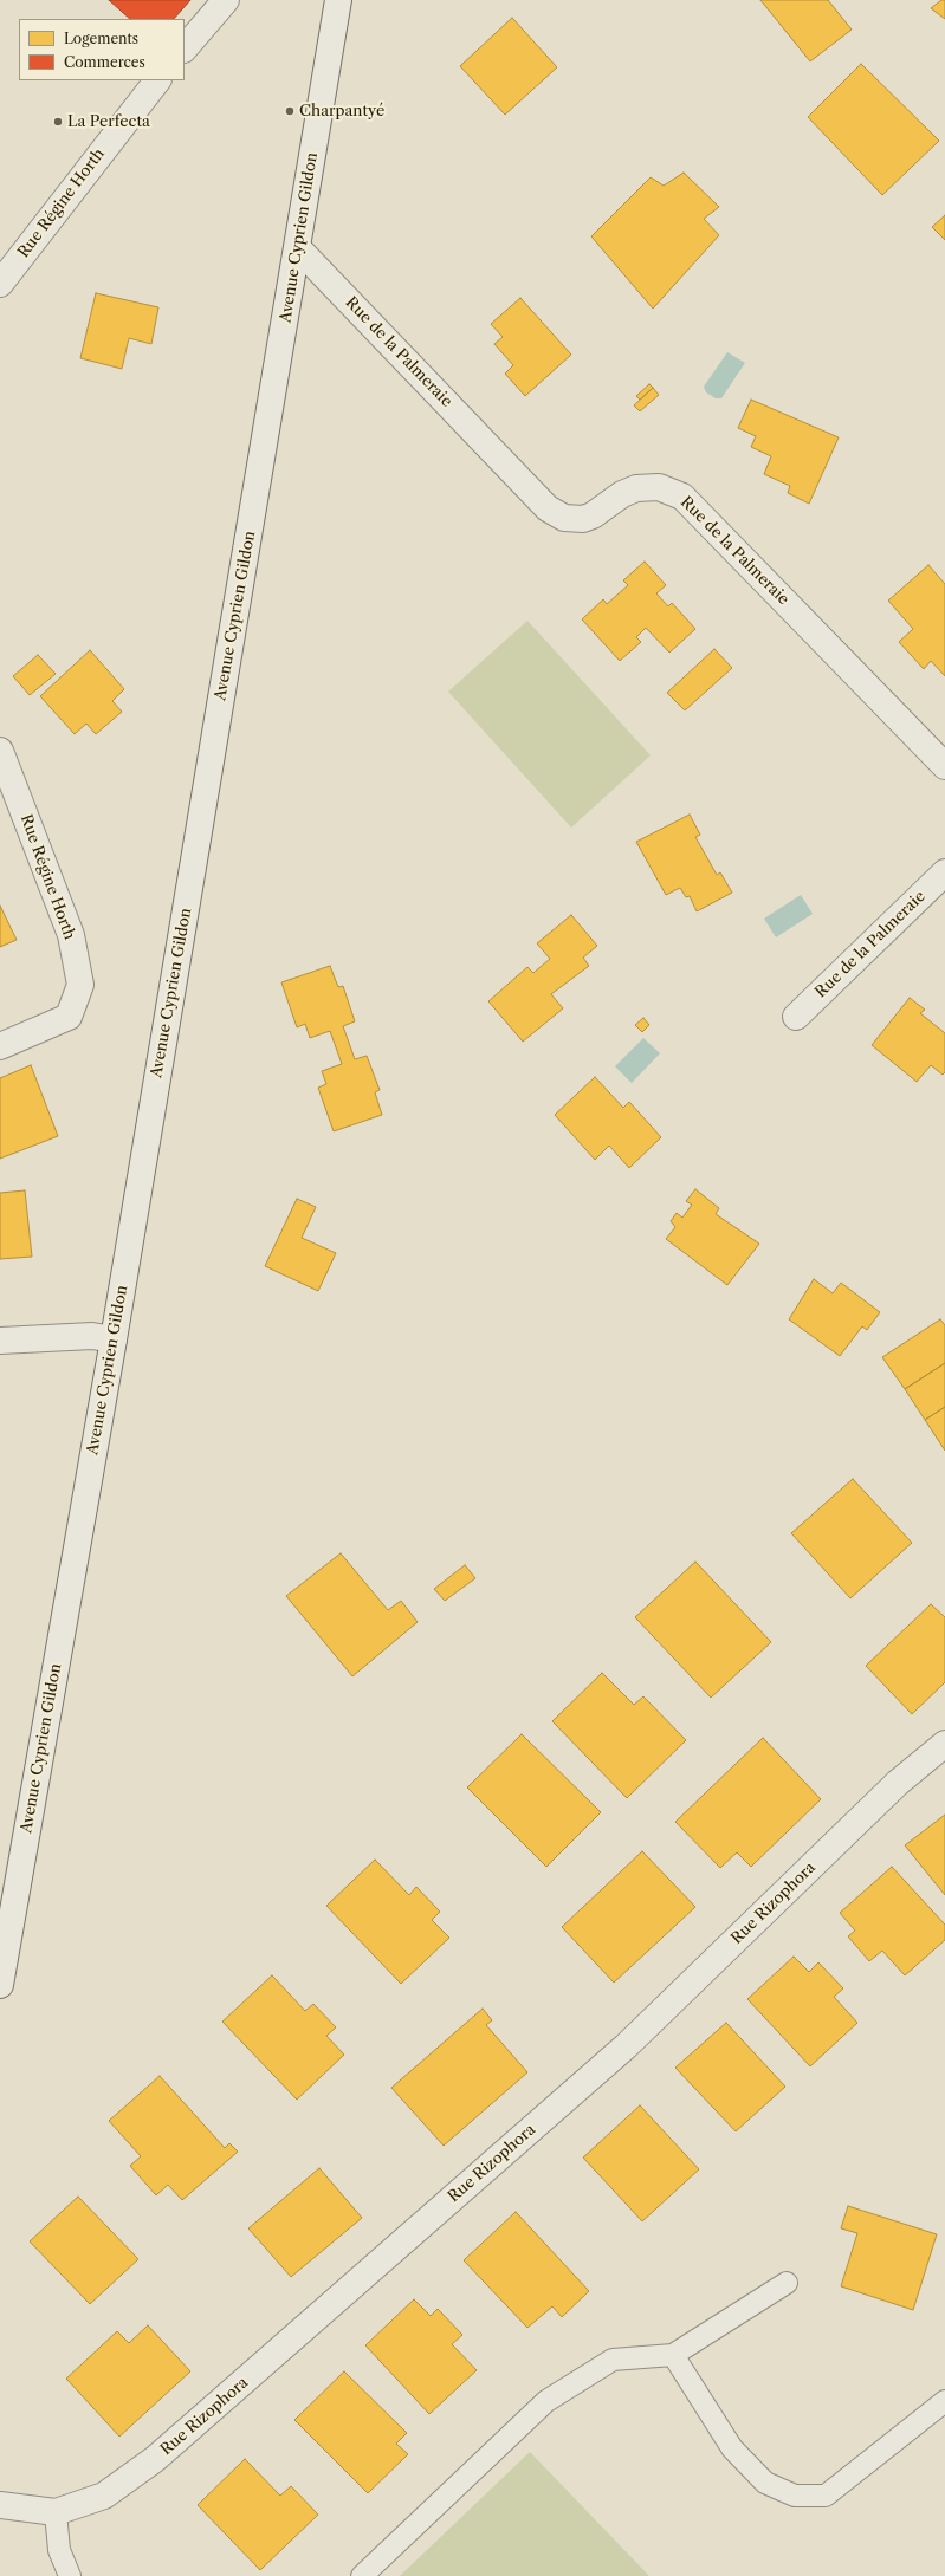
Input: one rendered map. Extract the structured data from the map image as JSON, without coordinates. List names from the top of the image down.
{
  "streets": {
    "street": [
      "Rue Régine Horth",
      "Avenue Cyprien Gildon",
      "Rue de la Palmeraie",
      "Rue Rizophora"
    ]
  },
  "crossings": [
    ["Avenue Cyprien Gildon", "Rue de la Palmeraie"]
  ],
  "places": ["Charpantyé", "La Perfecta"],
  "legend": ["Logements", "Commerces"]
}
